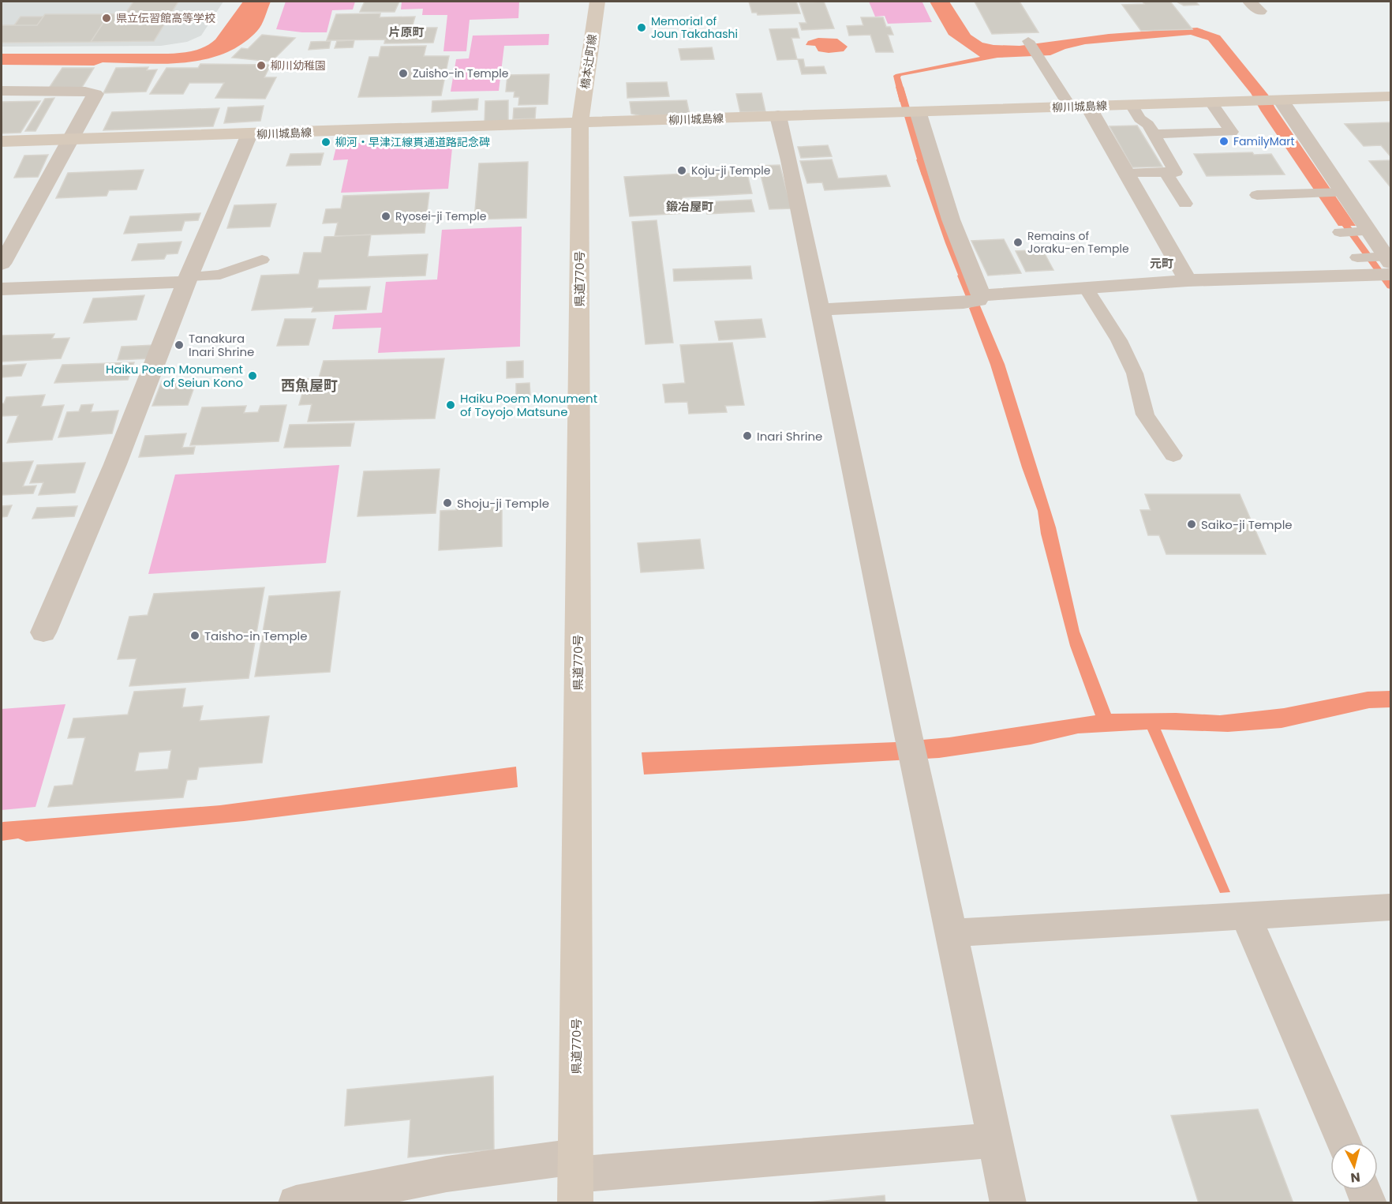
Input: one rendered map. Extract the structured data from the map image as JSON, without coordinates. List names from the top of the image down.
{
  "streets": {
    "main road": ["橋本辻町線", "柳川城島線", "県道770号"]
  },
  "crossings": [
    ["橋本辻町線", "柳川城島線"],
    ["橋本辻町線", "県道770号"],
    ["柳川城島線", "県道770号"]
  ],
  "districts": [
    "片原町",
    "鍛冶屋町",
    "元町",
    "西魚屋町"
  ],
  "places": [
    "県立伝習館高等学校",
    "Memorial of Joun Takahashi",
    "柳川幼稚園",
    "Zuisho-in Temple",
    "FamilyMart",
    "柳河・早津江線貫通道路記念碑",
    "Koju-ji Temple",
    "Ryosei-ji Temple",
    "Remains of Joraku-en Temple",
    "Tanakura Inari Shrine",
    "Haiku Poem Monument of Seiun Kono",
    "Haiku Poem Monument of Toyojo Matsune",
    "Inari Shrine",
    "Shoju-ji Temple",
    "Saiko-ji Temple",
    "Taisho-in Temple"
  ],
  "north": "bottom"
}
